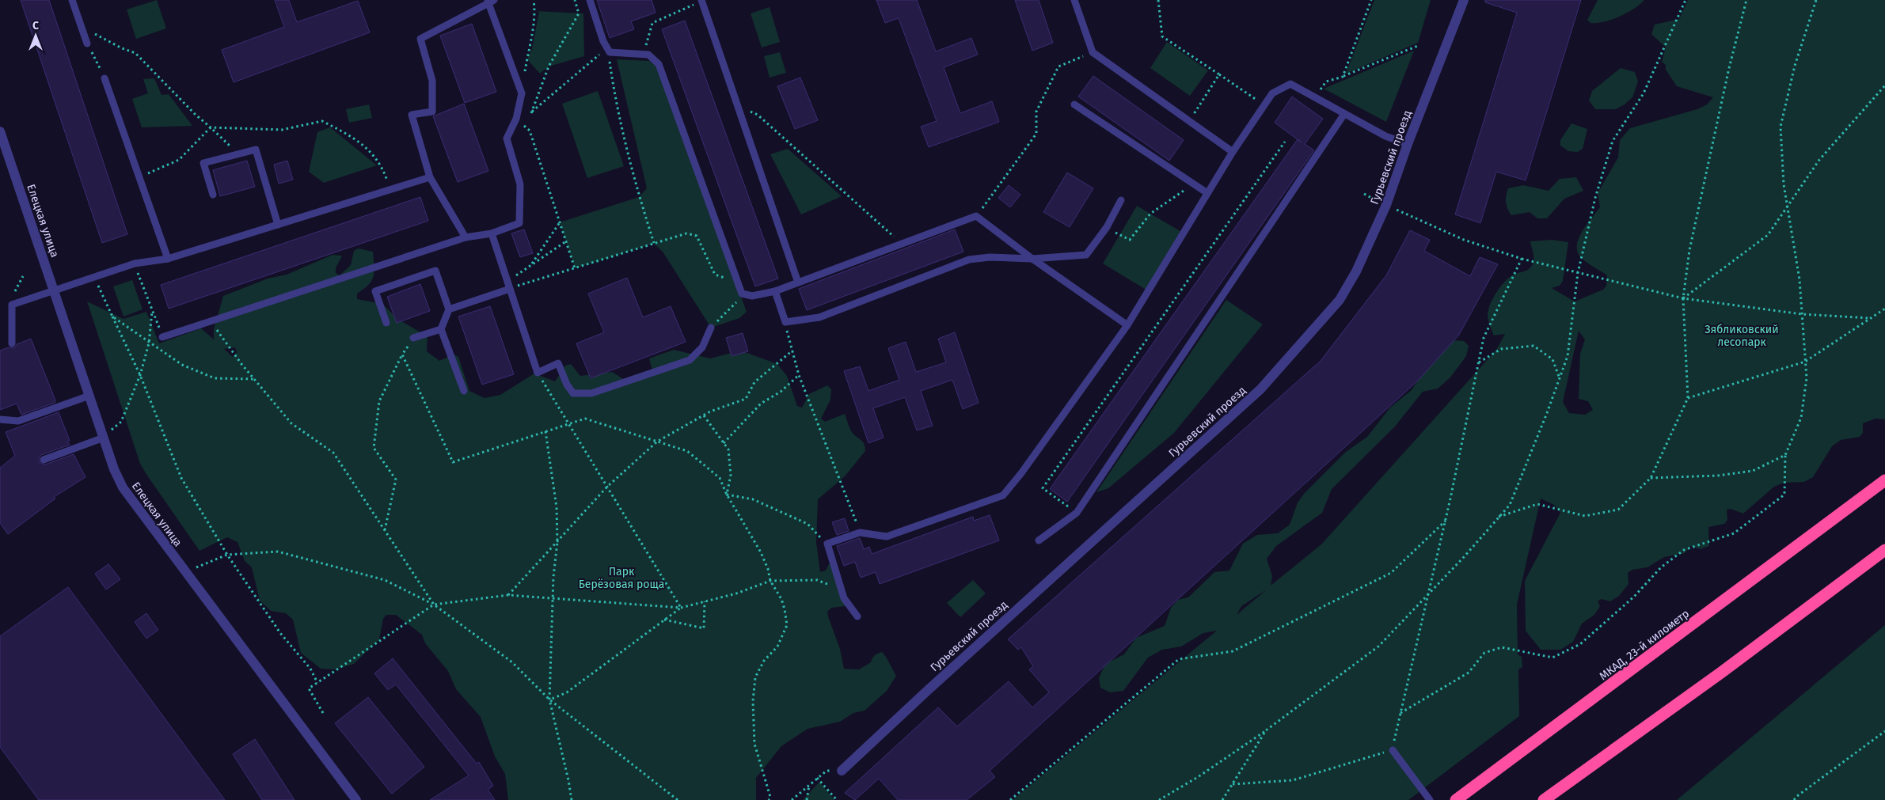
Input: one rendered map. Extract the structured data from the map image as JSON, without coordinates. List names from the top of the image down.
{
  "streets": {
    "highway": ["МКАД, 23-й километр"],
    "street": ["Гурьевский проезд", "Елецкая улица"]
  },
  "parks": ["Зябликовский лесопарк", "Парк Берёзовая роща"],
  "north": "top"
}
